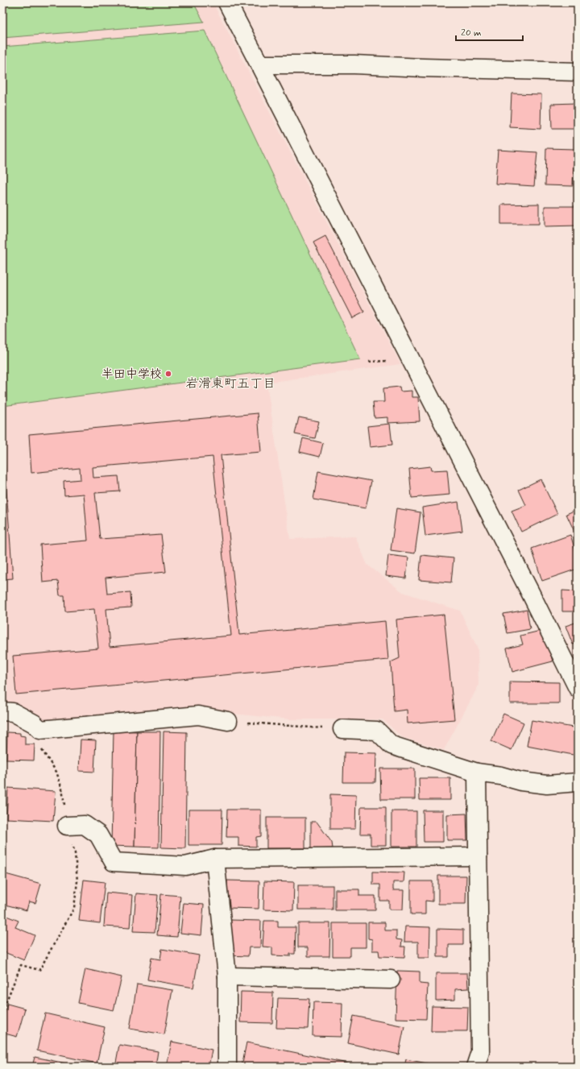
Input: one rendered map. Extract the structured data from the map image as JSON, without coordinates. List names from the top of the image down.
{
  "districts": ["岩滑東町五丁目"],
  "places": ["半田中学校"],
  "scale_bar": "20 m"
}
